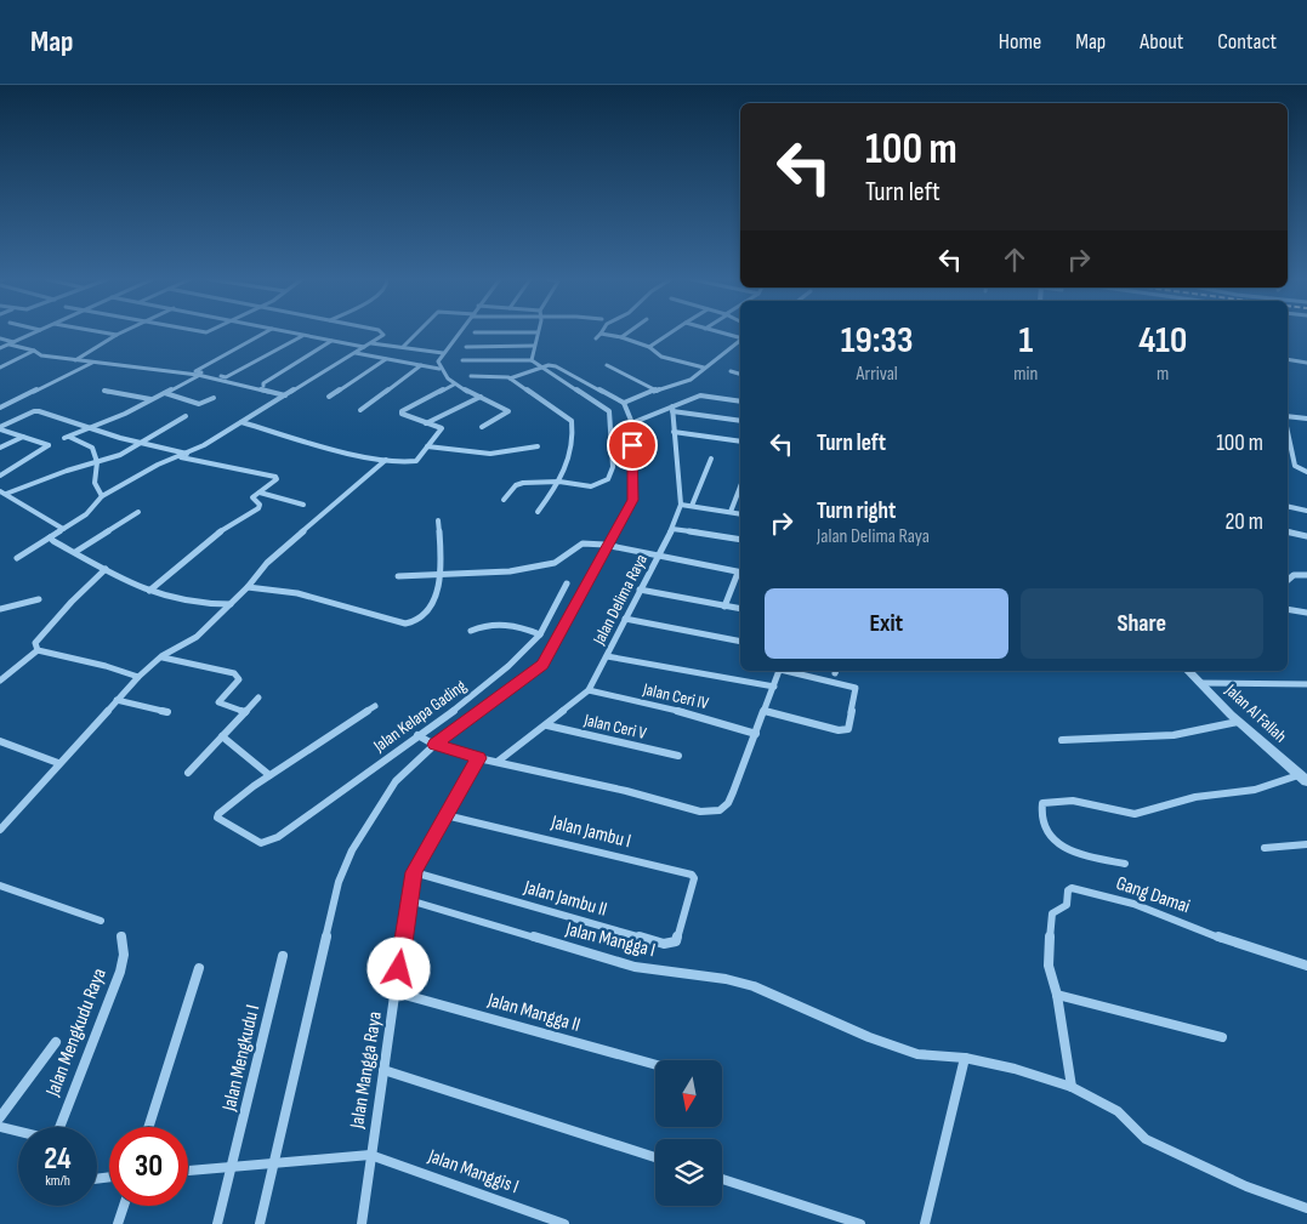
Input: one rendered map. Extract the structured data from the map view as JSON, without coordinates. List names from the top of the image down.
{
  "streets": {
    "street": [
      "Jalan Delima Raya",
      "Jalan Ceri IV",
      "Jalan Al Fallah",
      "Jalan Kelapa Gading",
      "Jalan Ceri V",
      "Jalan Jambu I",
      "Gang Damai",
      "Jalan Jambu II",
      "Jalan Mangga I",
      "Jalan Mangga II",
      "Jalan Mengkudu Raya",
      "Jalan Mengkudu I",
      "Jalan Mangga Raya",
      "Jalan Manggis I"
    ]
  },
  "crossings": [
    ["Jalan Delima Raya", "Jalan Ceri IV"],
    ["Jalan Delima Raya", "Jalan Ceri V"],
    ["Jalan Jambu I", "Jalan Jambu II"],
    ["Jalan Jambu I", "Jalan Mangga Raya"],
    ["Jalan Jambu II", "Jalan Mangga Raya"],
    ["Jalan Mangga I", "Jalan Mangga Raya"],
    ["Jalan Mangga II", "Jalan Mangga Raya"],
    ["Jalan Mangga Raya", "Jalan Manggis I"]
  ],
  "north": "bottom",
  "page": {
    "header": "Map",
    "nav": [
      "Home",
      "Map",
      "About",
      "Contact"
    ],
    "turn": ["100 m", "Turn left"],
    "eta": [
      "19:33",
      "Arrival",
      "1",
      "min",
      "410",
      "m"
    ],
    "list": [
      {
        "name": "Turn left",
        "value": "100 m"
      },
      {
        "name": "Turn right",
        "note": "Jalan Delima Raya",
        "value": "20 m"
      }
    ],
    "buttons": ["Exit", "Share"],
    "speed": "24 km/h",
    "limit": "30"
  }
}
